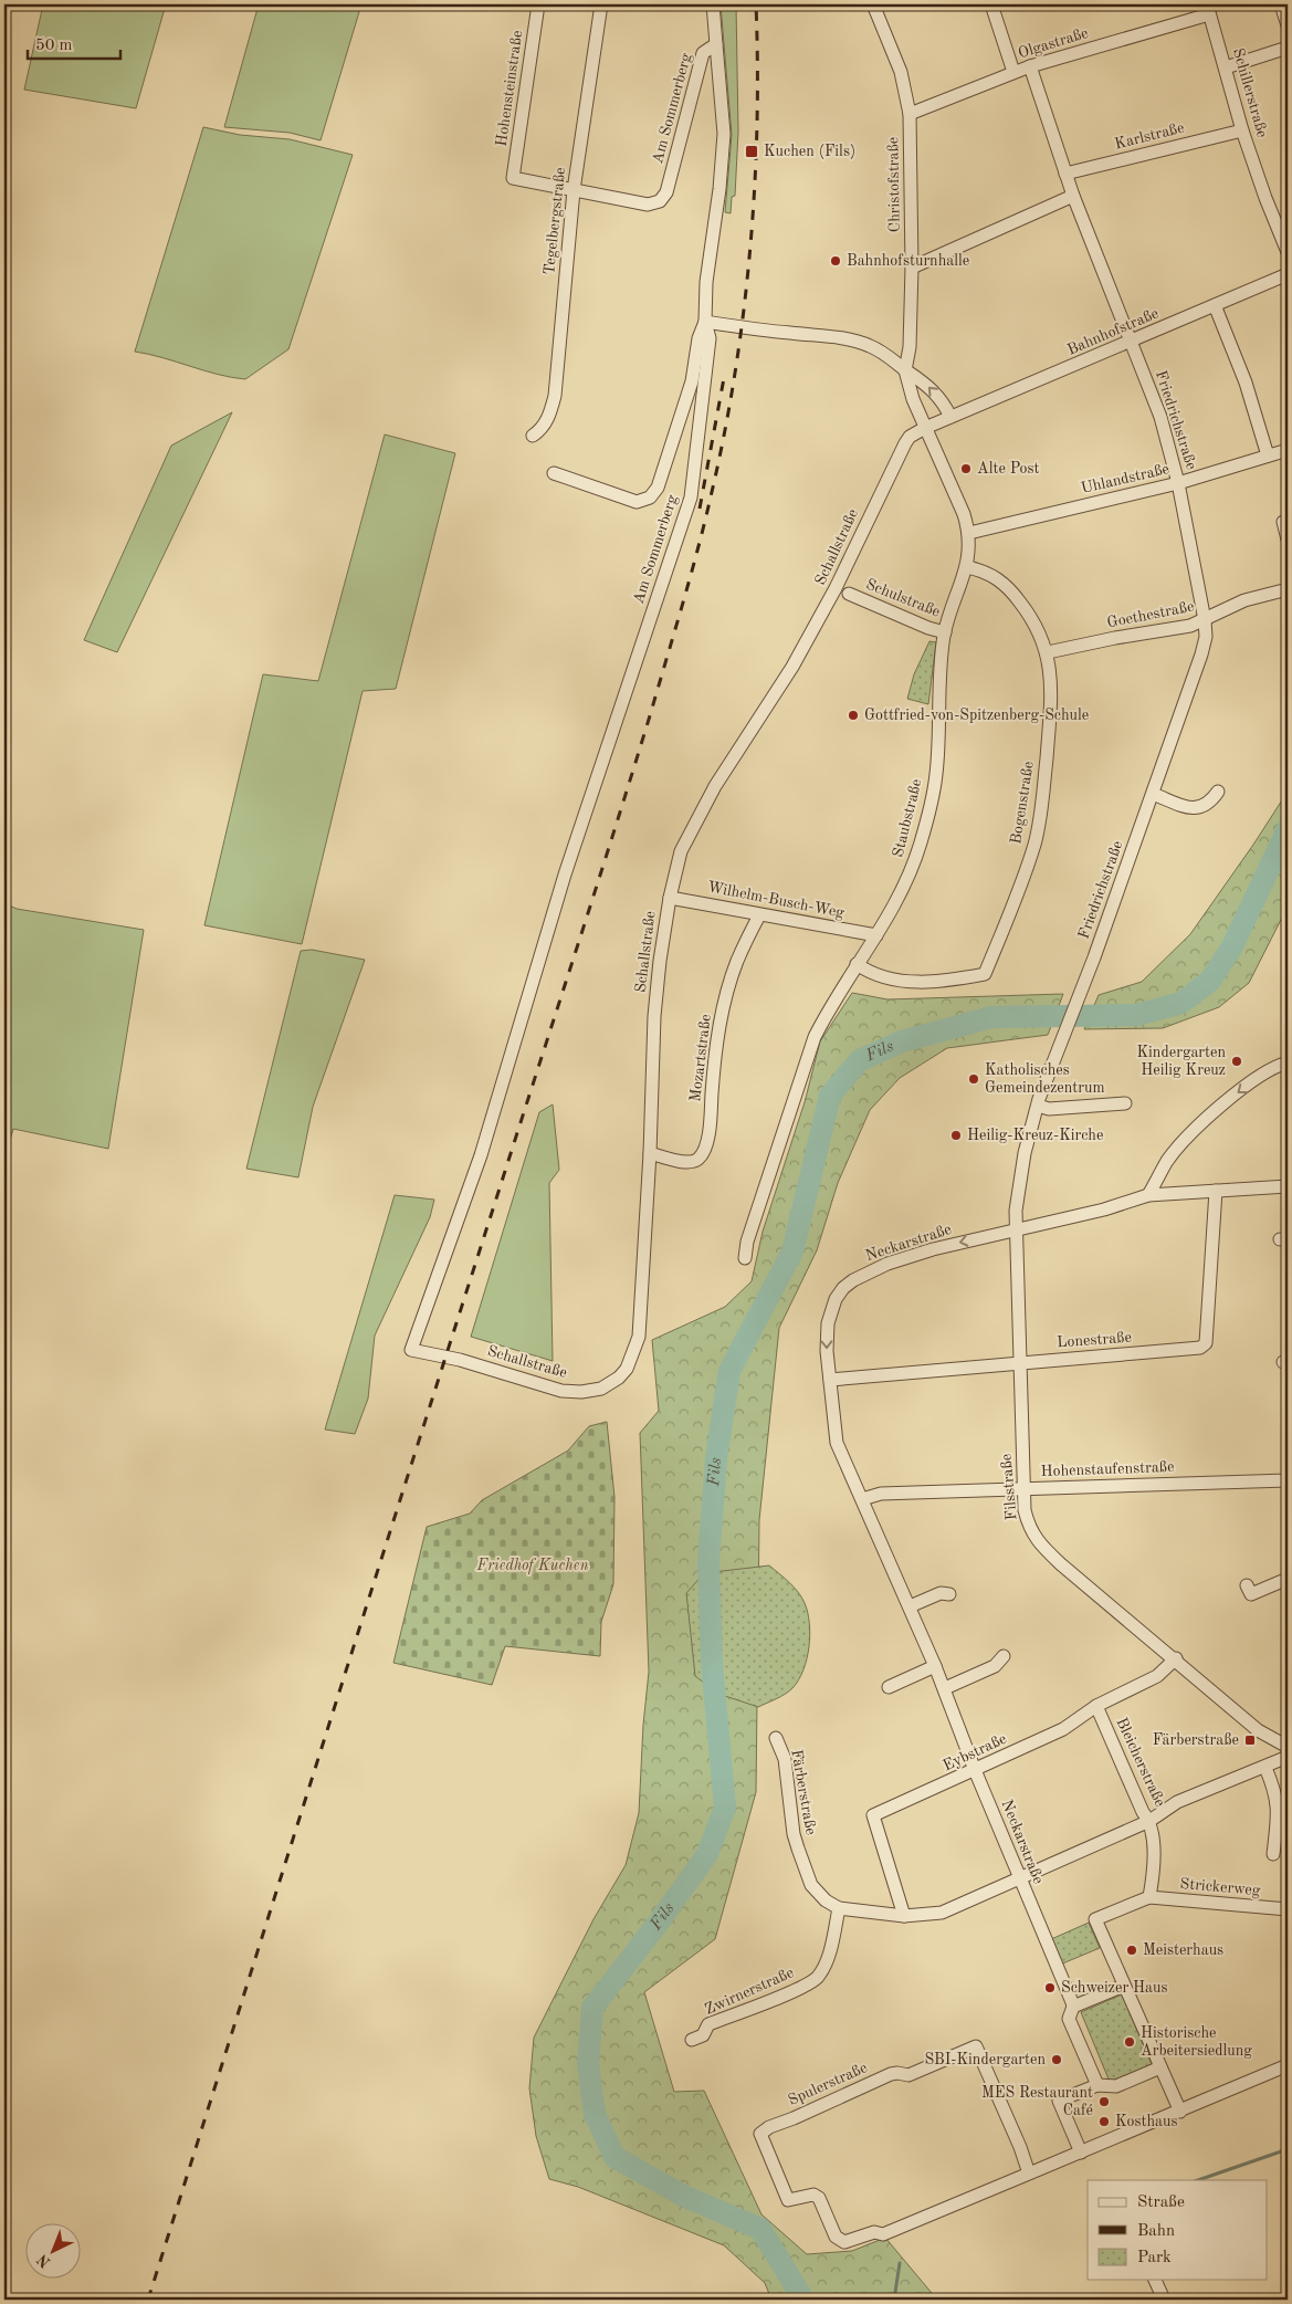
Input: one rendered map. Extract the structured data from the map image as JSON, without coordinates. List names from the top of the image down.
{
  "streets": {
    "street": [
      "Olgastraße",
      "Hohensteinstraße",
      "Schillerstraße",
      "Am Sommerberg",
      "Karlstraße",
      "Christofstraße",
      "Tegelbergstraße",
      "Bahnhofstraße",
      "Friedrichstraße",
      "Uhlandstraße",
      "Schallstraße",
      "Schulstraße",
      "Goethestraße",
      "Bogenstraße",
      "Staubstraße",
      "Wilhelm-Busch-Weg",
      "Mozartstraße",
      "Neckarstraße",
      "Lonestraße",
      "Hohenstaufenstraße",
      "Filsstraße",
      "Eybstraße",
      "Bleicherstraße",
      "Färberstraße",
      "Strickerweg",
      "Zwirnerstraße",
      "Spulerstraße"
    ]
  },
  "crossings": [
    ["Olgastraße", "Schillerstraße"],
    ["Olgastraße", "Christofstraße"],
    ["Olgastraße", "Friedrichstraße"],
    ["Hohensteinstraße", "Am Sommerberg"],
    ["Schillerstraße", "Karlstraße"],
    ["Am Sommerberg", "Tegelbergstraße"],
    ["Am Sommerberg", "Schallstraße"],
    ["Karlstraße", "Friedrichstraße"],
    ["Bahnhofstraße", "Friedrichstraße"],
    ["Bahnhofstraße", "Schallstraße"],
    ["Bahnhofstraße", "Staubstraße"],
    ["Friedrichstraße", "Uhlandstraße"],
    ["Friedrichstraße", "Goethestraße"],
    ["Friedrichstraße", "Filsstraße"],
    ["Uhlandstraße", "Staubstraße"],
    ["Schallstraße", "Staubstraße"],
    ["Schallstraße", "Wilhelm-Busch-Weg"],
    ["Schallstraße", "Mozartstraße"],
    ["Schulstraße", "Staubstraße"],
    ["Goethestraße", "Bogenstraße"],
    ["Bogenstraße", "Staubstraße"],
    ["Staubstraße", "Wilhelm-Busch-Weg"],
    ["Wilhelm-Busch-Weg", "Mozartstraße"],
    ["Neckarstraße", "Lonestraße"],
    ["Neckarstraße", "Hohenstaufenstraße"],
    ["Neckarstraße", "Filsstraße"],
    ["Neckarstraße", "Eybstraße"],
    ["Lonestraße", "Filsstraße"],
    ["Hohenstaufenstraße", "Filsstraße"],
    ["Filsstraße", "Eybstraße"],
    ["Eybstraße", "Bleicherstraße"],
    ["Bleicherstraße", "Strickerweg"],
    ["Färberstraße", "Zwirnerstraße"]
  ],
  "water": ["Fils"],
  "parks": ["Friedhof Kuchen"],
  "places": {
    "transit": ["Kuchen (Fils)", "Färberstraße"],
    "other": [
      "Bahnhofsturnhalle",
      "Alte Post",
      "Gottfried-von-Spitzenberg-Schule",
      "Kindergarten Heilig Kreuz",
      "Katholisches Gemeindezentrum",
      "Heilig-Kreuz-Kirche",
      "Meisterhaus",
      "Schweizer Haus",
      "Historische Arbeitersiedlung",
      "SBI-Kindergarten",
      "MES Restaurant Café",
      "Kosthaus"
    ]
  },
  "legend": ["Straße", "Bahn", "Park"],
  "scale_bar": "50 m",
  "north": "bottom left"
}
